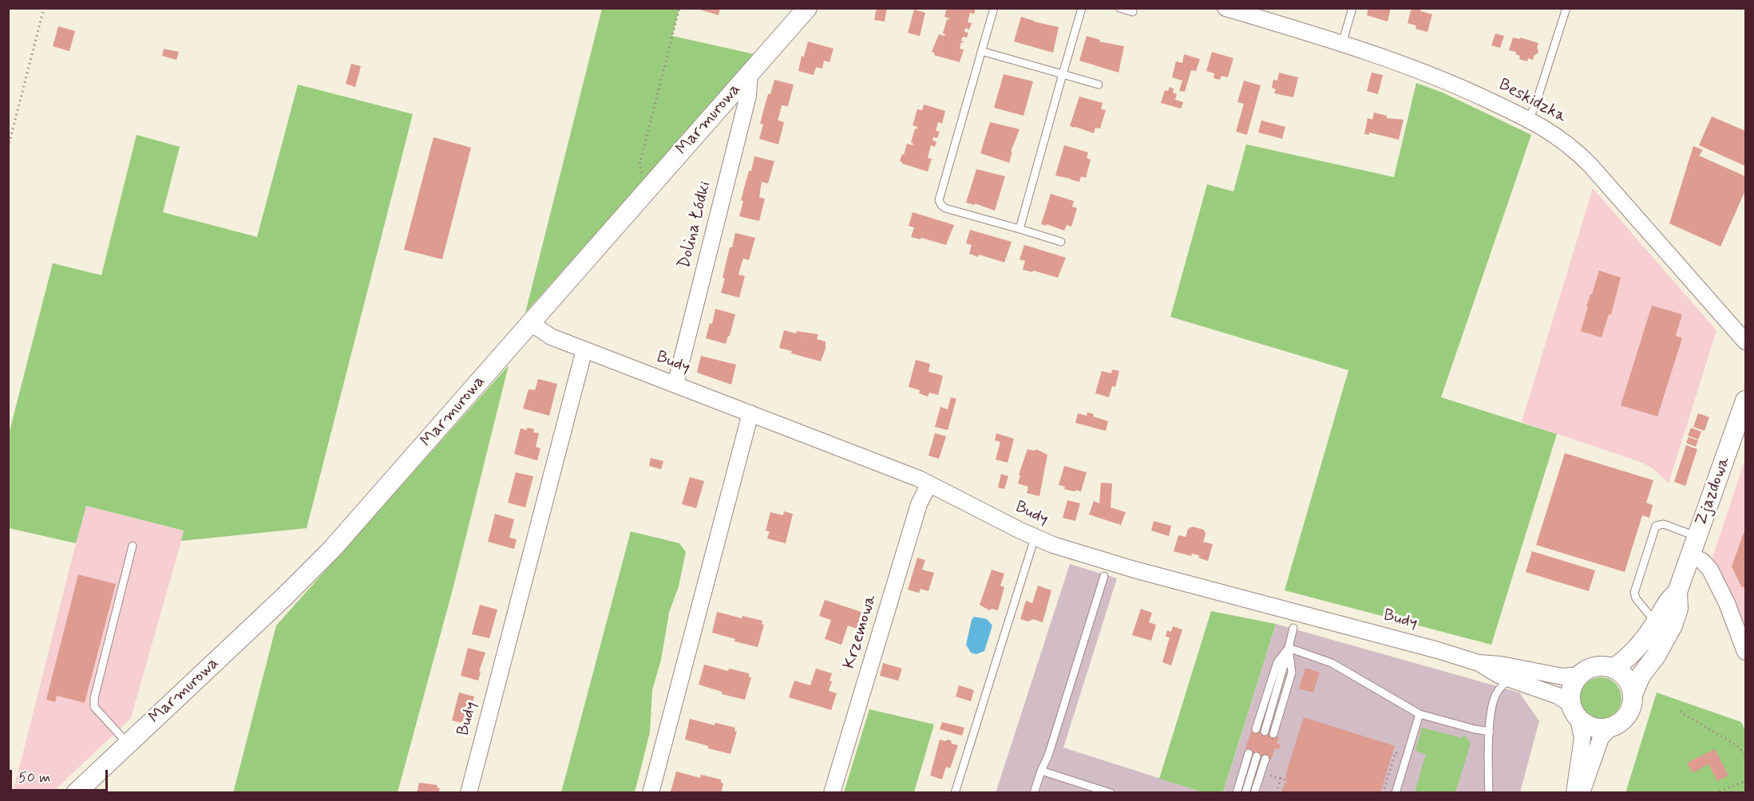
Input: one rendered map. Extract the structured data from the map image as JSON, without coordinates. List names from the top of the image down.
{
  "streets": {
    "street": [
      "Beskidzka",
      "Marmurowa",
      "Dolina Łódki",
      "Budy",
      "Zjazdowa",
      "Krzemowa"
    ]
  },
  "crossings": [
    ["Marmurowa", "Dolina Łódki"],
    ["Marmurowa", "Budy"],
    ["Dolina Łódki", "Budy"],
    ["Budy", "Zjazdowa"],
    ["Budy", "Krzemowa"]
  ],
  "scale_bar": "50 m"
}
